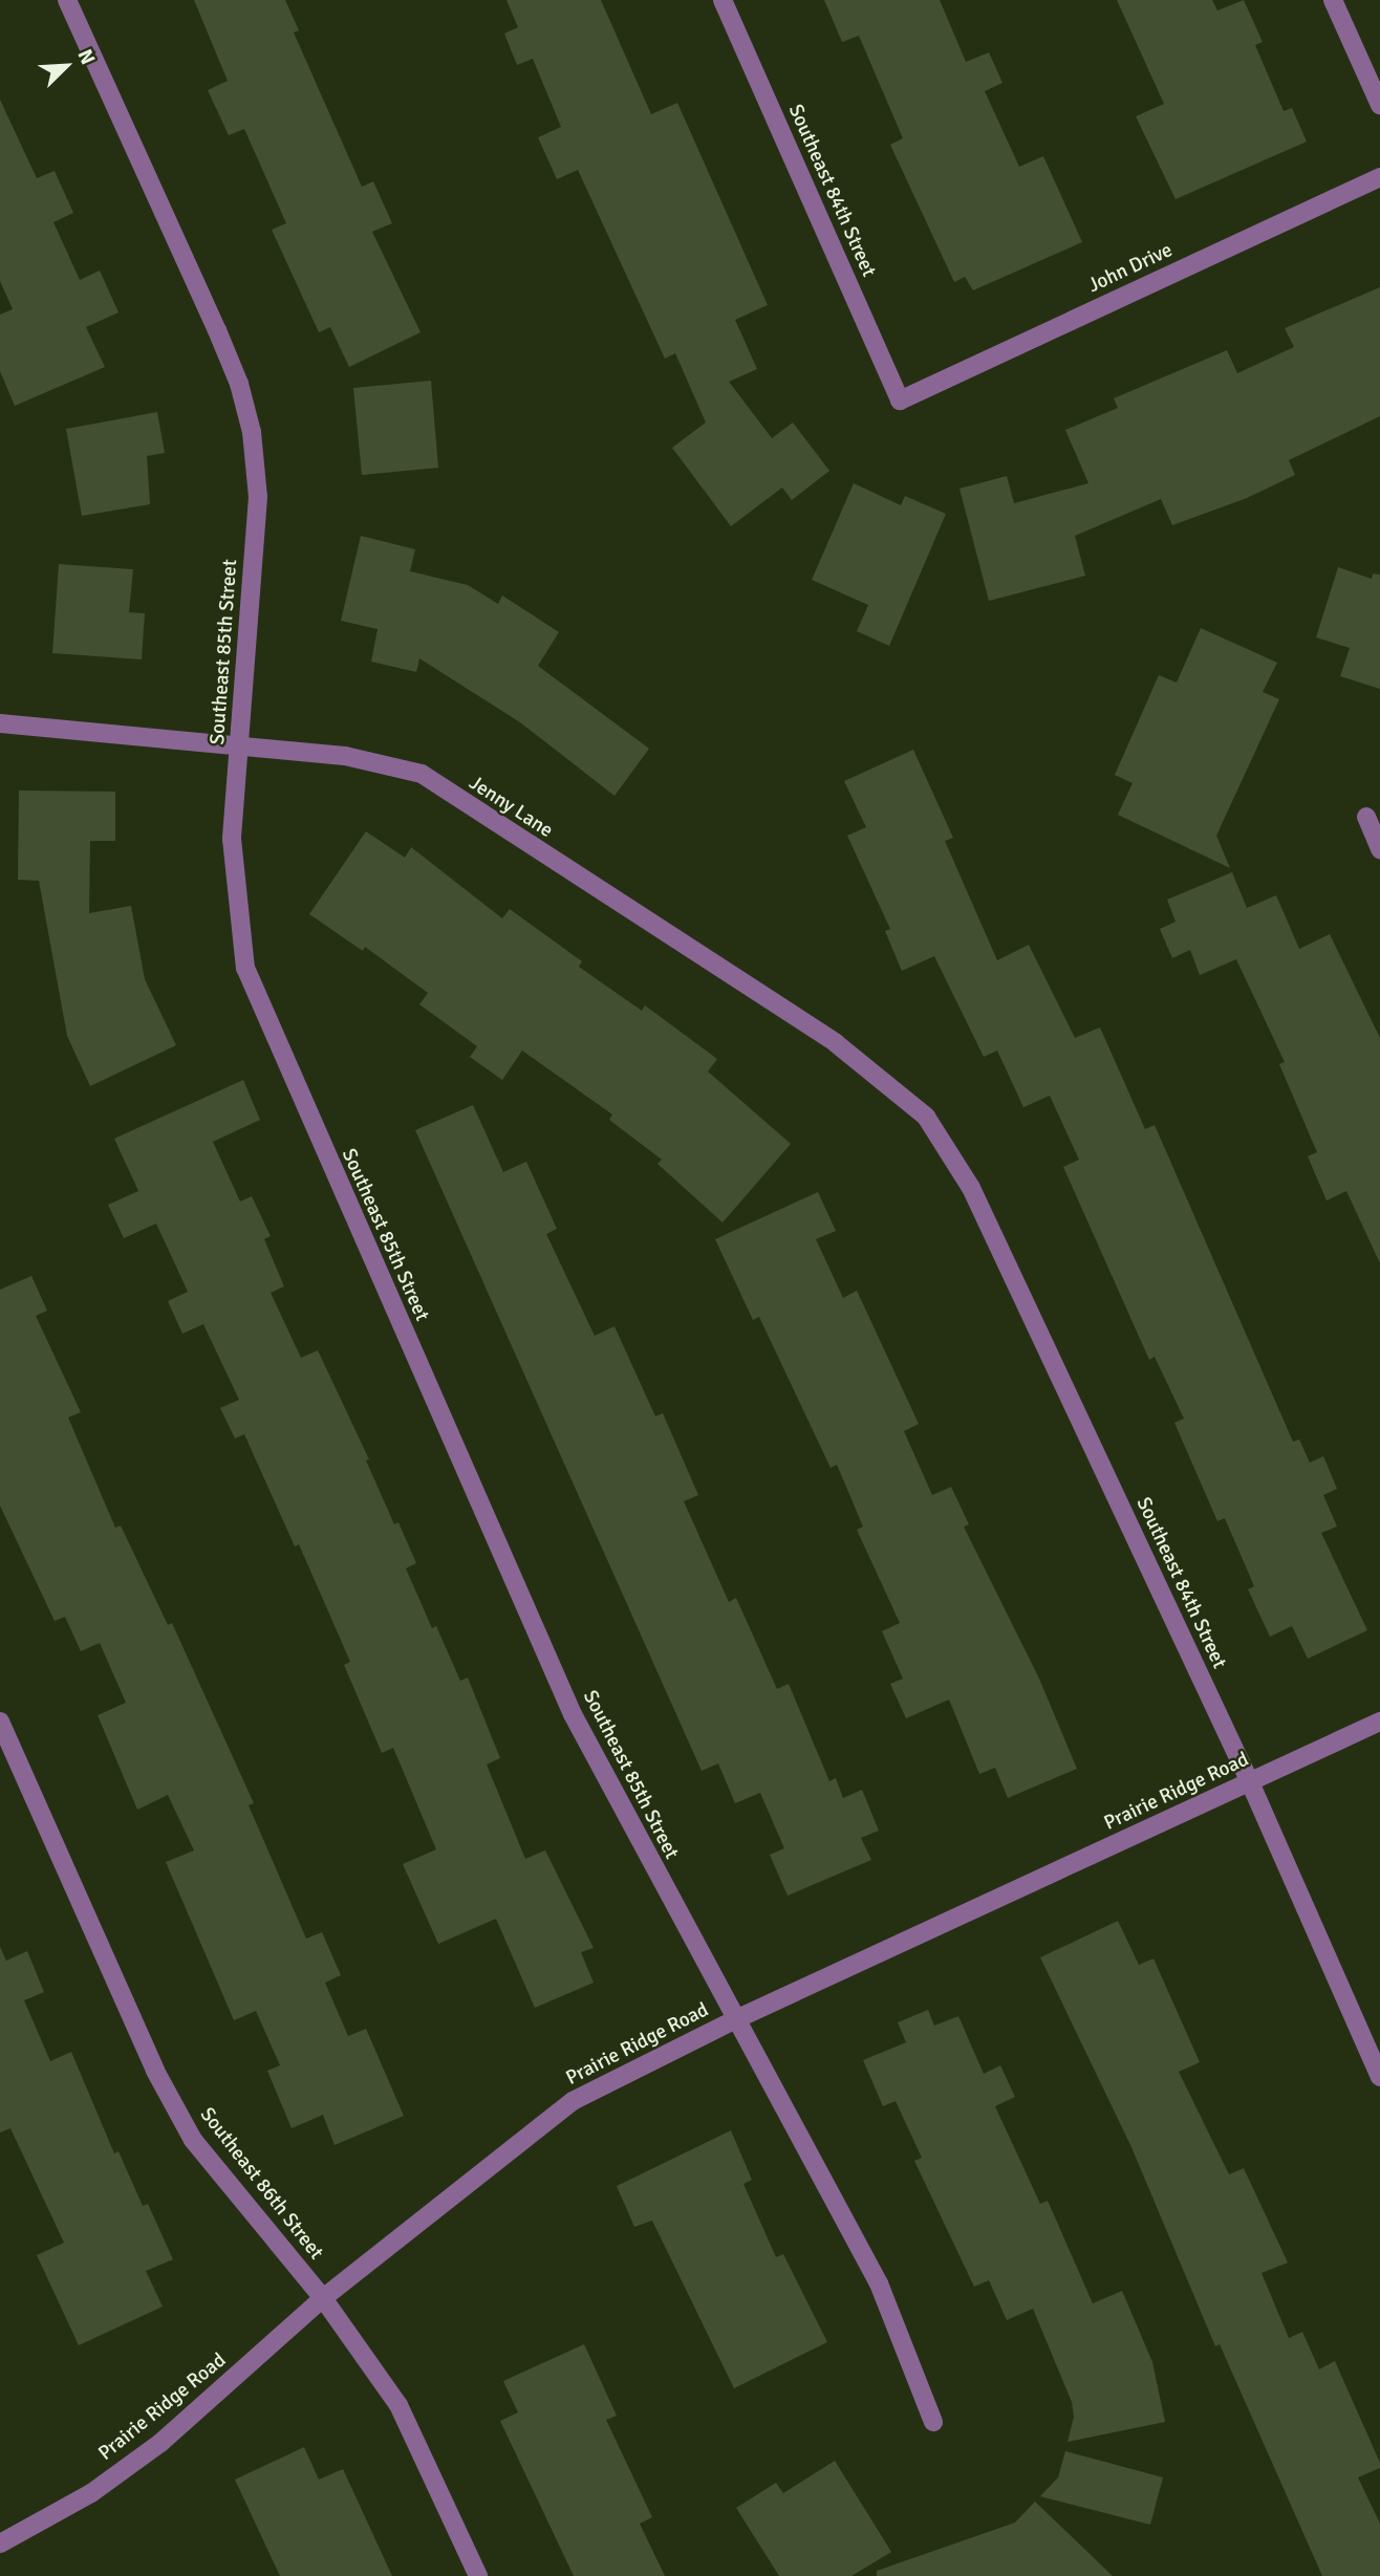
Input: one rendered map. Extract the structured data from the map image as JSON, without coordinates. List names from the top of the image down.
{
  "streets": {
    "street": [
      "Southeast 84th Street",
      "John Drive",
      "Southeast 85th Street",
      "Jenny Lane",
      "Prairie Ridge Road",
      "Southeast 86th Street"
    ]
  },
  "crossings": [
    ["Southeast 84th Street", "John Drive"],
    ["Southeast 84th Street", "Jenny Lane"],
    ["Southeast 84th Street", "Prairie Ridge Road"],
    ["Southeast 85th Street", "Jenny Lane"],
    ["Southeast 85th Street", "Prairie Ridge Road"],
    ["Prairie Ridge Road", "Southeast 86th Street"]
  ],
  "north": "top right"
}
